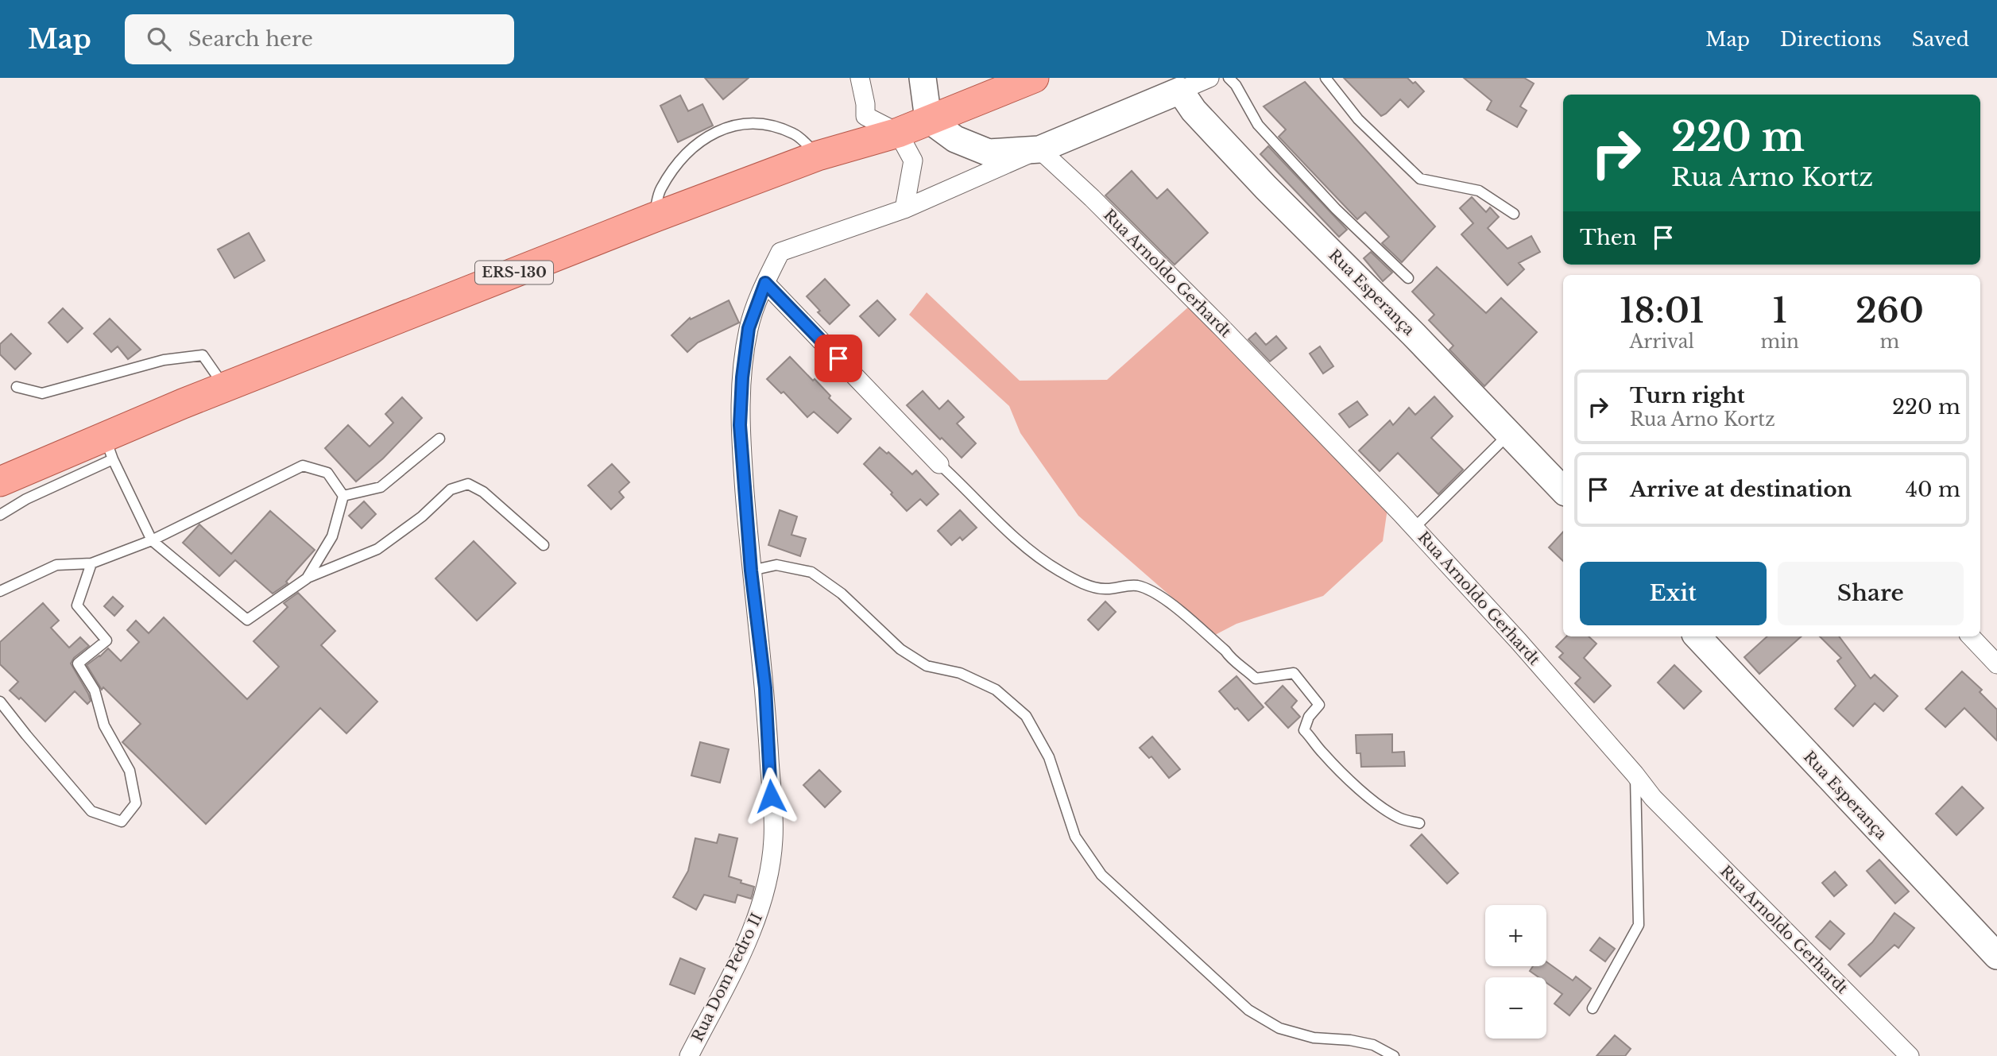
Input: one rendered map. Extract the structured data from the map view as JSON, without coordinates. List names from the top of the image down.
{
  "streets": {
    "main road": ["ERS-130"],
    "street": ["Rua Arnoldo Gerhardt", "Rua Esperança", "Rua Dom Pedro II"]
  },
  "crossings": [
    ["Rua Arnoldo Gerhardt", "Rua Dom Pedro II"]
  ],
  "page": {
    "header": "Map",
    "search": "Search here",
    "nav": ["Map", "Directions", "Saved"],
    "turn": ["220 m", "Rua Arno Kortz"],
    "then": "Then",
    "eta": [
      "18:01",
      "Arrival",
      "1",
      "min",
      "260",
      "m"
    ],
    "list": [
      {
        "name": "Turn right",
        "note": "Rua Arno Kortz",
        "value": "220 m"
      },
      {
        "name": "Arrive at destination",
        "value": "40 m"
      }
    ],
    "buttons": ["Exit", "Share"],
    "map_buttons": ["+", "−"]
  }
}
